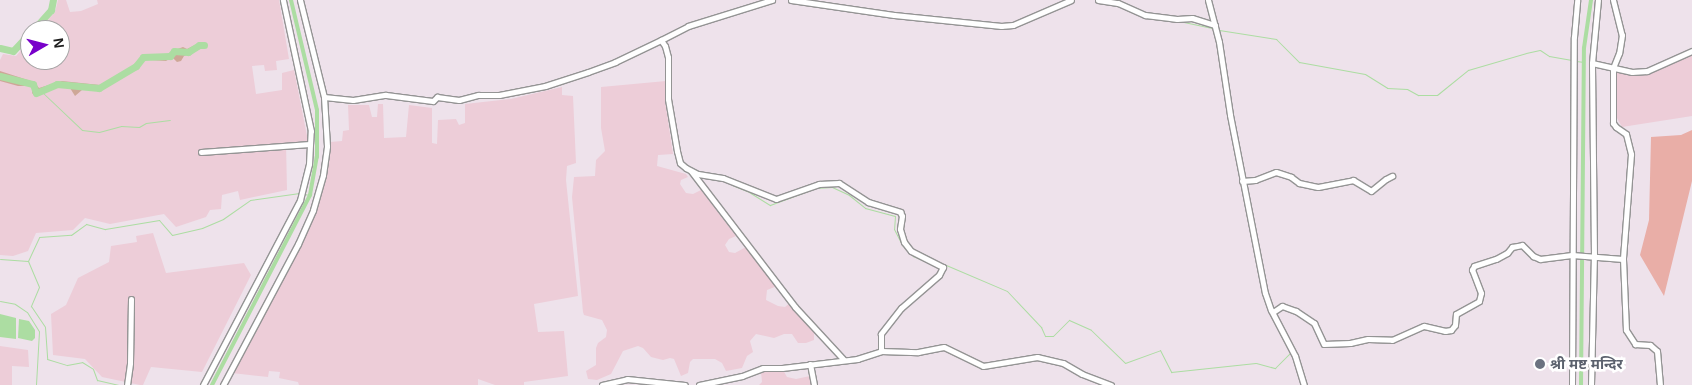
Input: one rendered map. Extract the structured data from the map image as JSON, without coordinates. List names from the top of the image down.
{
  "places": ["श्री मष्ट मन्दिर"],
  "north": "right"
}
